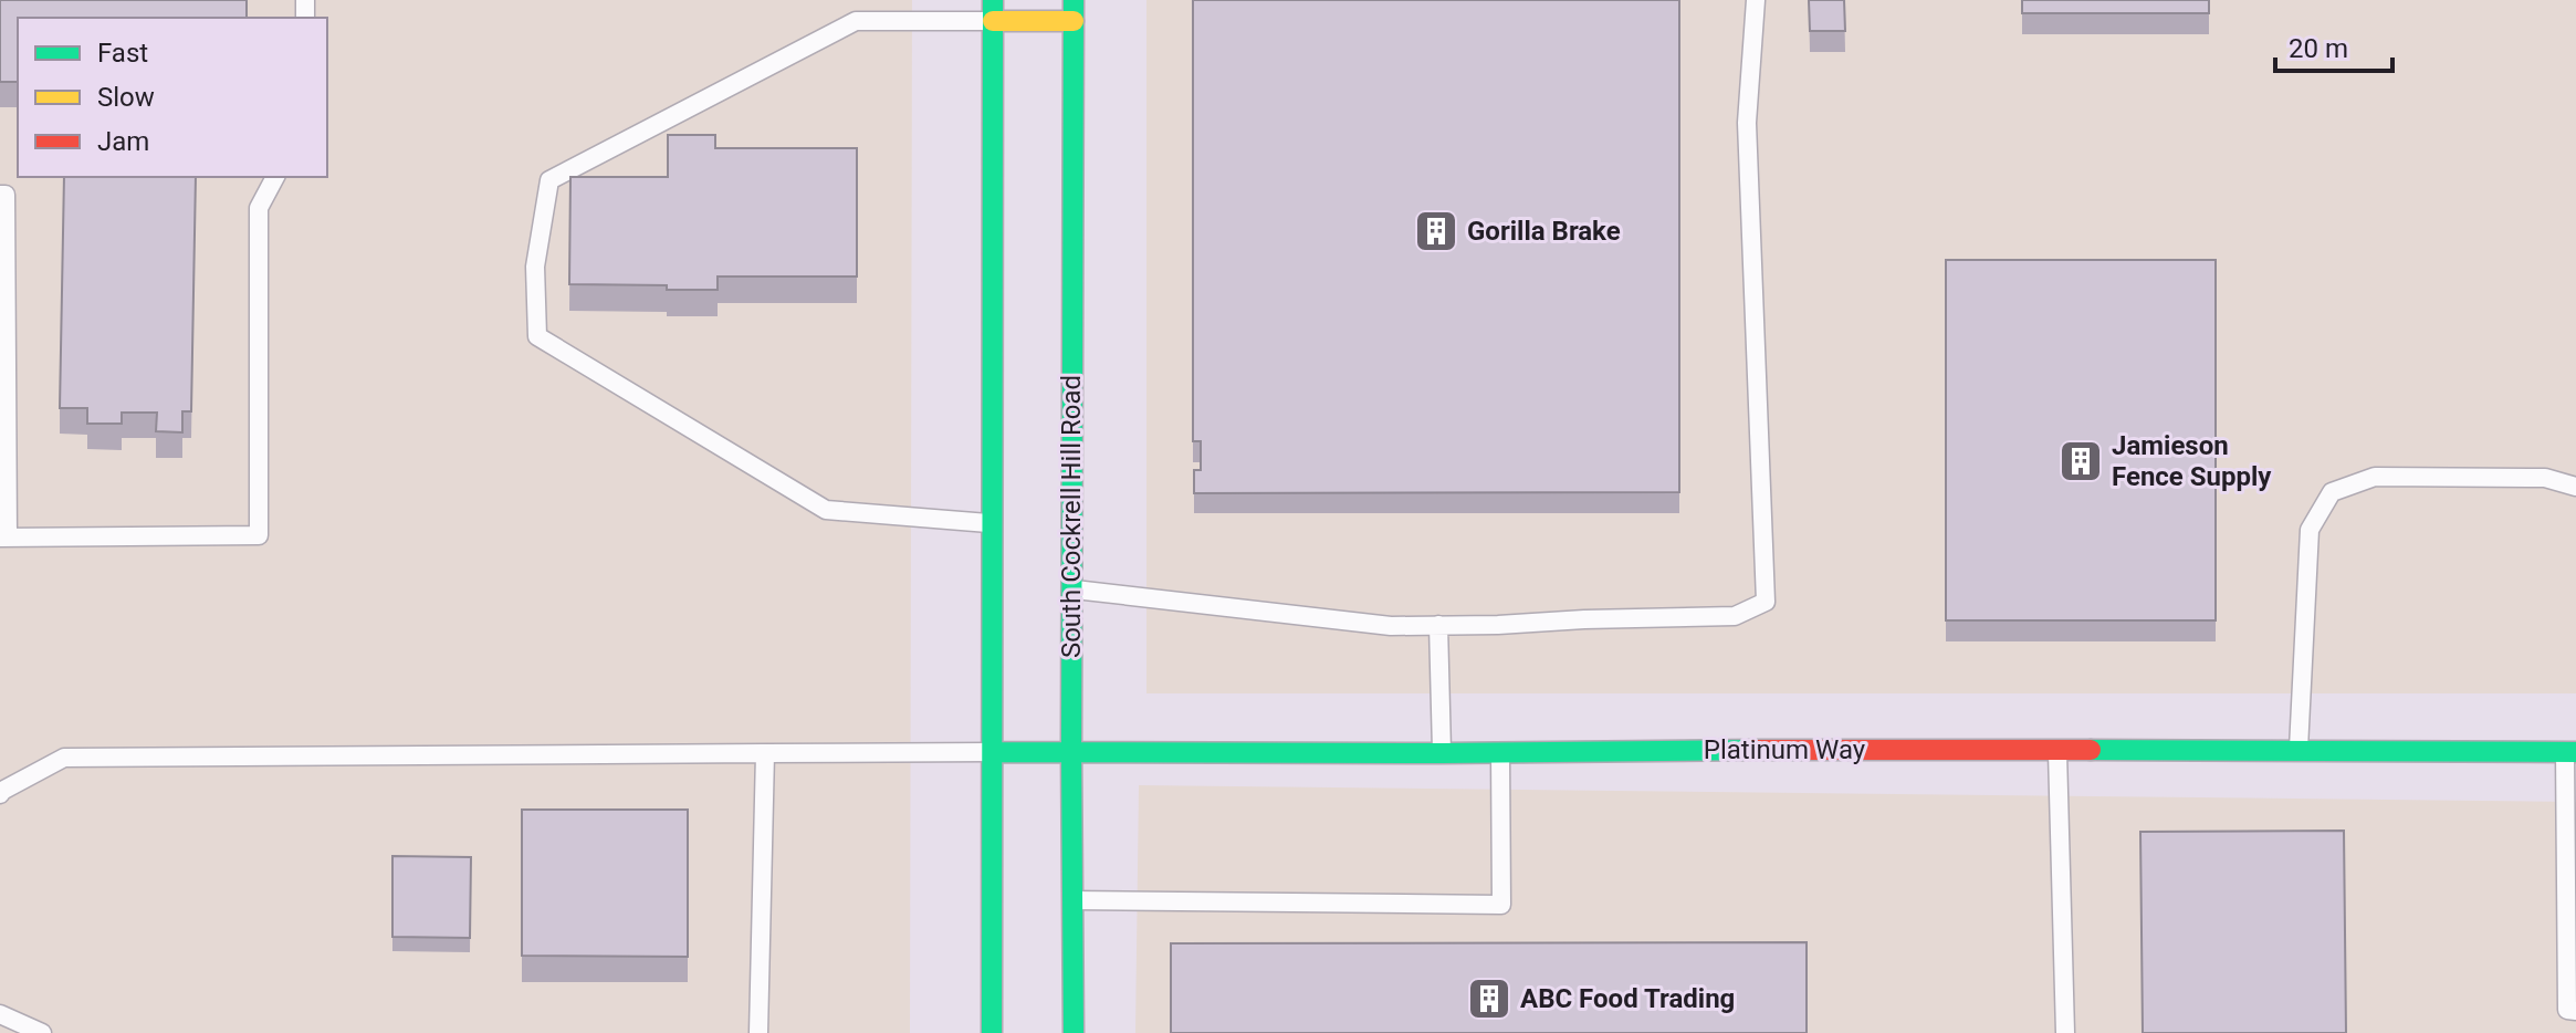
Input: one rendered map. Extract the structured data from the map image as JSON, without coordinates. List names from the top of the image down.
{
  "streets": {
    "main road": ["South Cockrell Hill Road", "Platinum Way"]
  },
  "crossings": [
    ["South Cockrell Hill Road", "Platinum Way"]
  ],
  "places": {
    "building": ["Gorilla Brake", "Jamieson Fence Supply", "ABC Food Trading"]
  },
  "legend": ["Fast", "Slow", "Jam"],
  "scale_bar": "20 m"
}
